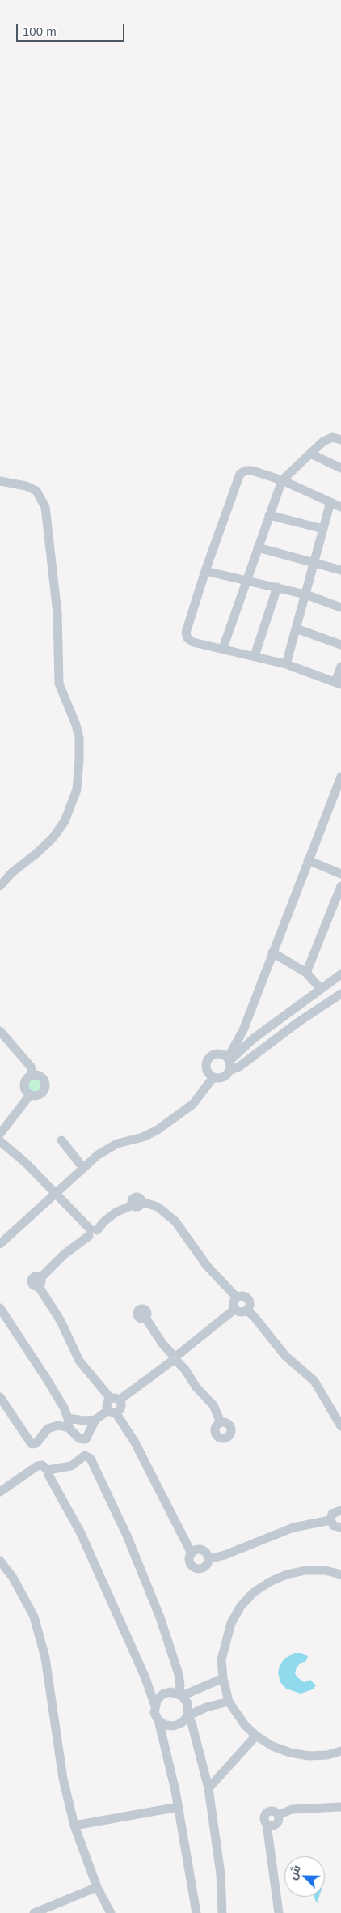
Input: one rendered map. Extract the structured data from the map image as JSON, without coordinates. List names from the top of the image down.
{
  "scale_bar": "100 m",
  "north": "top left"
}
